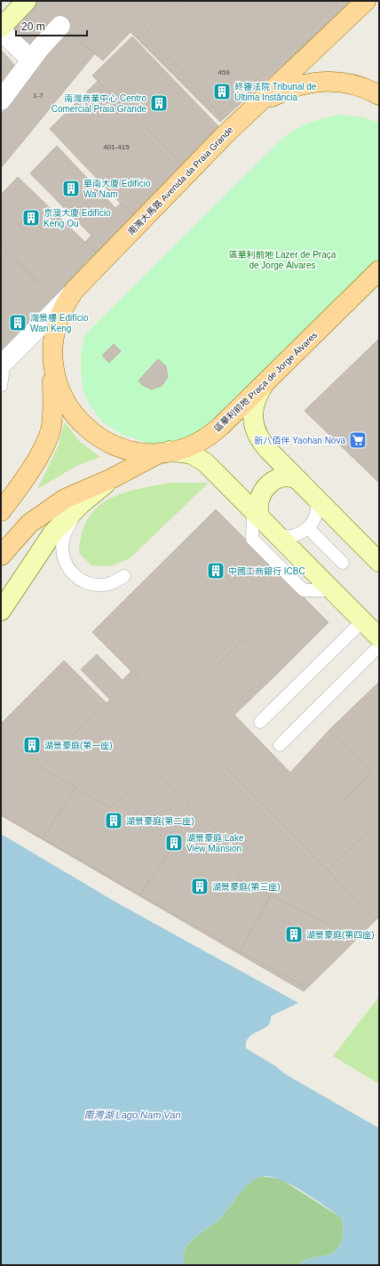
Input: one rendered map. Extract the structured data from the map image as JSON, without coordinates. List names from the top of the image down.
{
  "streets": {
    "main road": ["南灣大馬路 Avenida da Praia Grande", "區華利前地 Praça de Jorge Álvares"]
  },
  "crossings": [
    ["南灣大馬路 Avenida da Praia Grande", "區華利前地 Praça de Jorge Álvares"]
  ],
  "water": ["南灣湖 Lago Nam Van"],
  "parks": ["區華利前地 Lazer de Praça de Jorge Álvares"],
  "places": {
    "building": [
      "終審法院 Tribunal de Última Instância",
      "南灣商業中心 Centro Comercial Praia Grande",
      "華南大廈 Edifício Wa Nam",
      "京澳大廈 Edifício Keng Ou",
      "灣景樓 Edifício Wan Keng",
      "中國工商銀行 ICBC",
      "湖景豪庭(第一座)",
      "湖景豪庭(第二座)",
      "湖景豪庭 Lake View Mansion",
      "湖景豪庭(第三座)",
      "湖景豪庭(第四座)"
    ],
    "supermarket": ["新八佰伴 Yaohan Nova"]
  },
  "house_numbers": ["459", "1-7", "401-415"],
  "scale_bar": "20 m"
}
